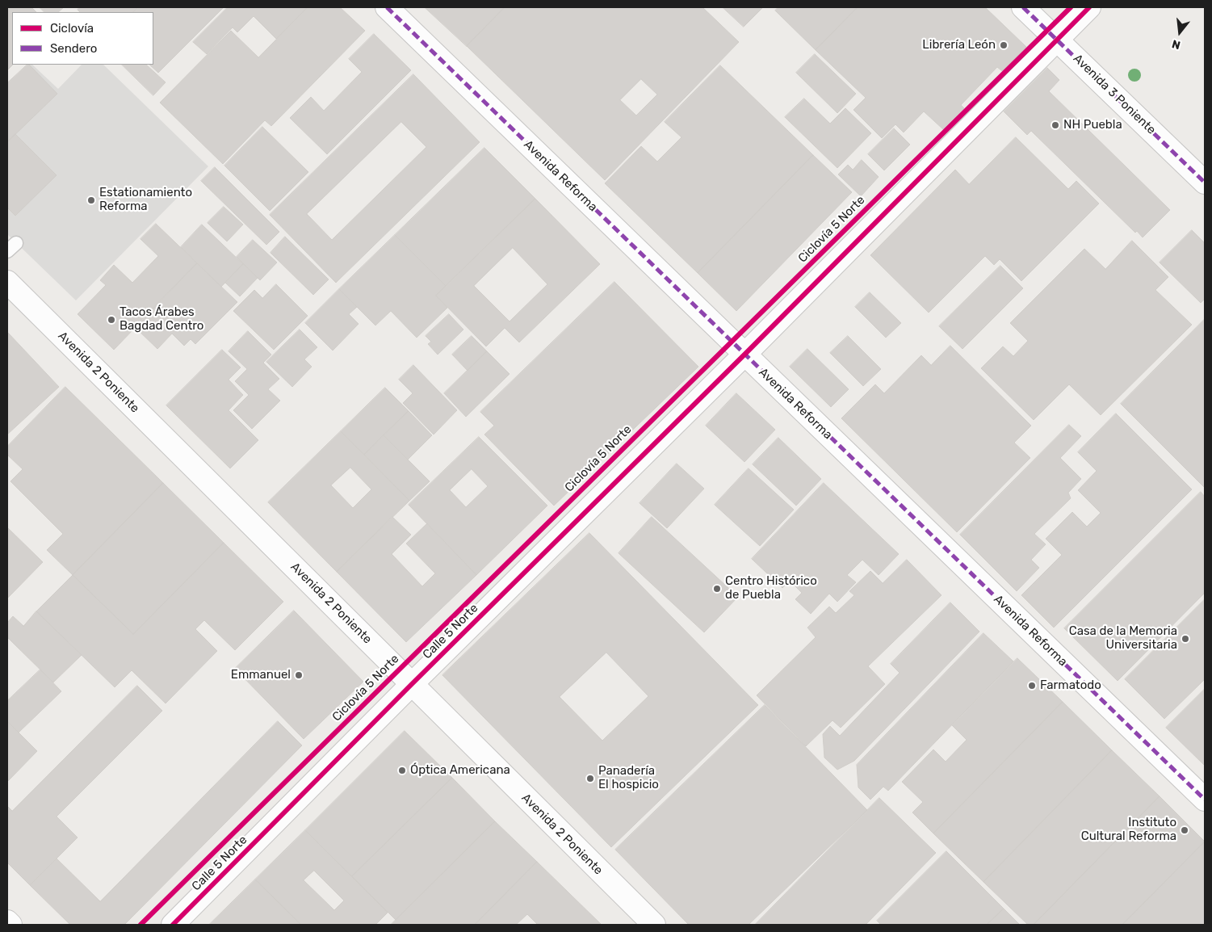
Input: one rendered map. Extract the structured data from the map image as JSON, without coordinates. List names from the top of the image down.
{
  "streets": {
    "street": [
      "Avenida 3 Poniente",
      "Avenida Reforma",
      "Avenida 2 Poniente",
      "Calle 5 Norte"
    ],
    "cycle path": ["Ciclovía 5 Norte"]
  },
  "crossings": [
    ["Avenida 3 Poniente", "Calle 5 Norte"],
    ["Avenida Reforma", "Calle 5 Norte"],
    ["Avenida 2 Poniente", "Calle 5 Norte"]
  ],
  "places": [
    "Librería León",
    "NH Puebla",
    "Estationamiento Reforma",
    "Tacos Árabes Bagdad Centro",
    "Centro Histórico de Puebla",
    "Casa de la Memoria Universitaria",
    "Emmanuel",
    "Farmatodo",
    "Óptica Americana",
    "Panadería El hospicio",
    "Instituto Cultural Reforma"
  ],
  "legend": ["Ciclovía", "Sendero"],
  "north": "bottom"
}
